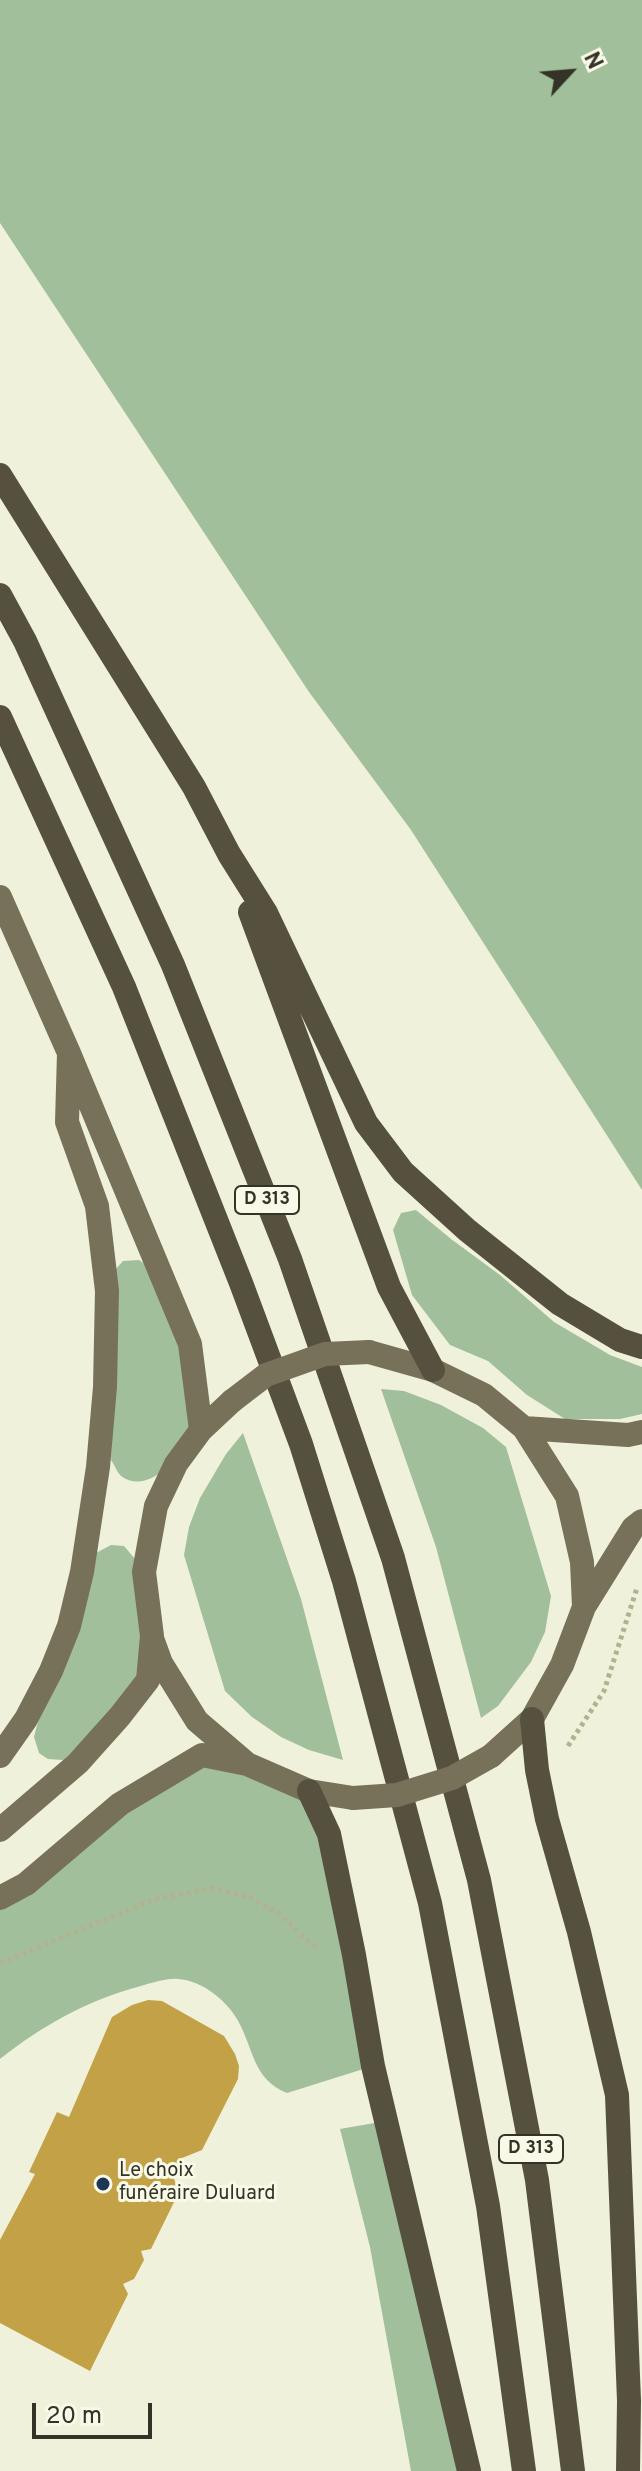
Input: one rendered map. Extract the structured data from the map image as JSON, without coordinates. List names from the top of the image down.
{
  "streets": {
    "highway": ["D 313"]
  },
  "places": ["Le choix funéraire Duluard"],
  "scale_bar": "20 m",
  "north": "top right"
}
